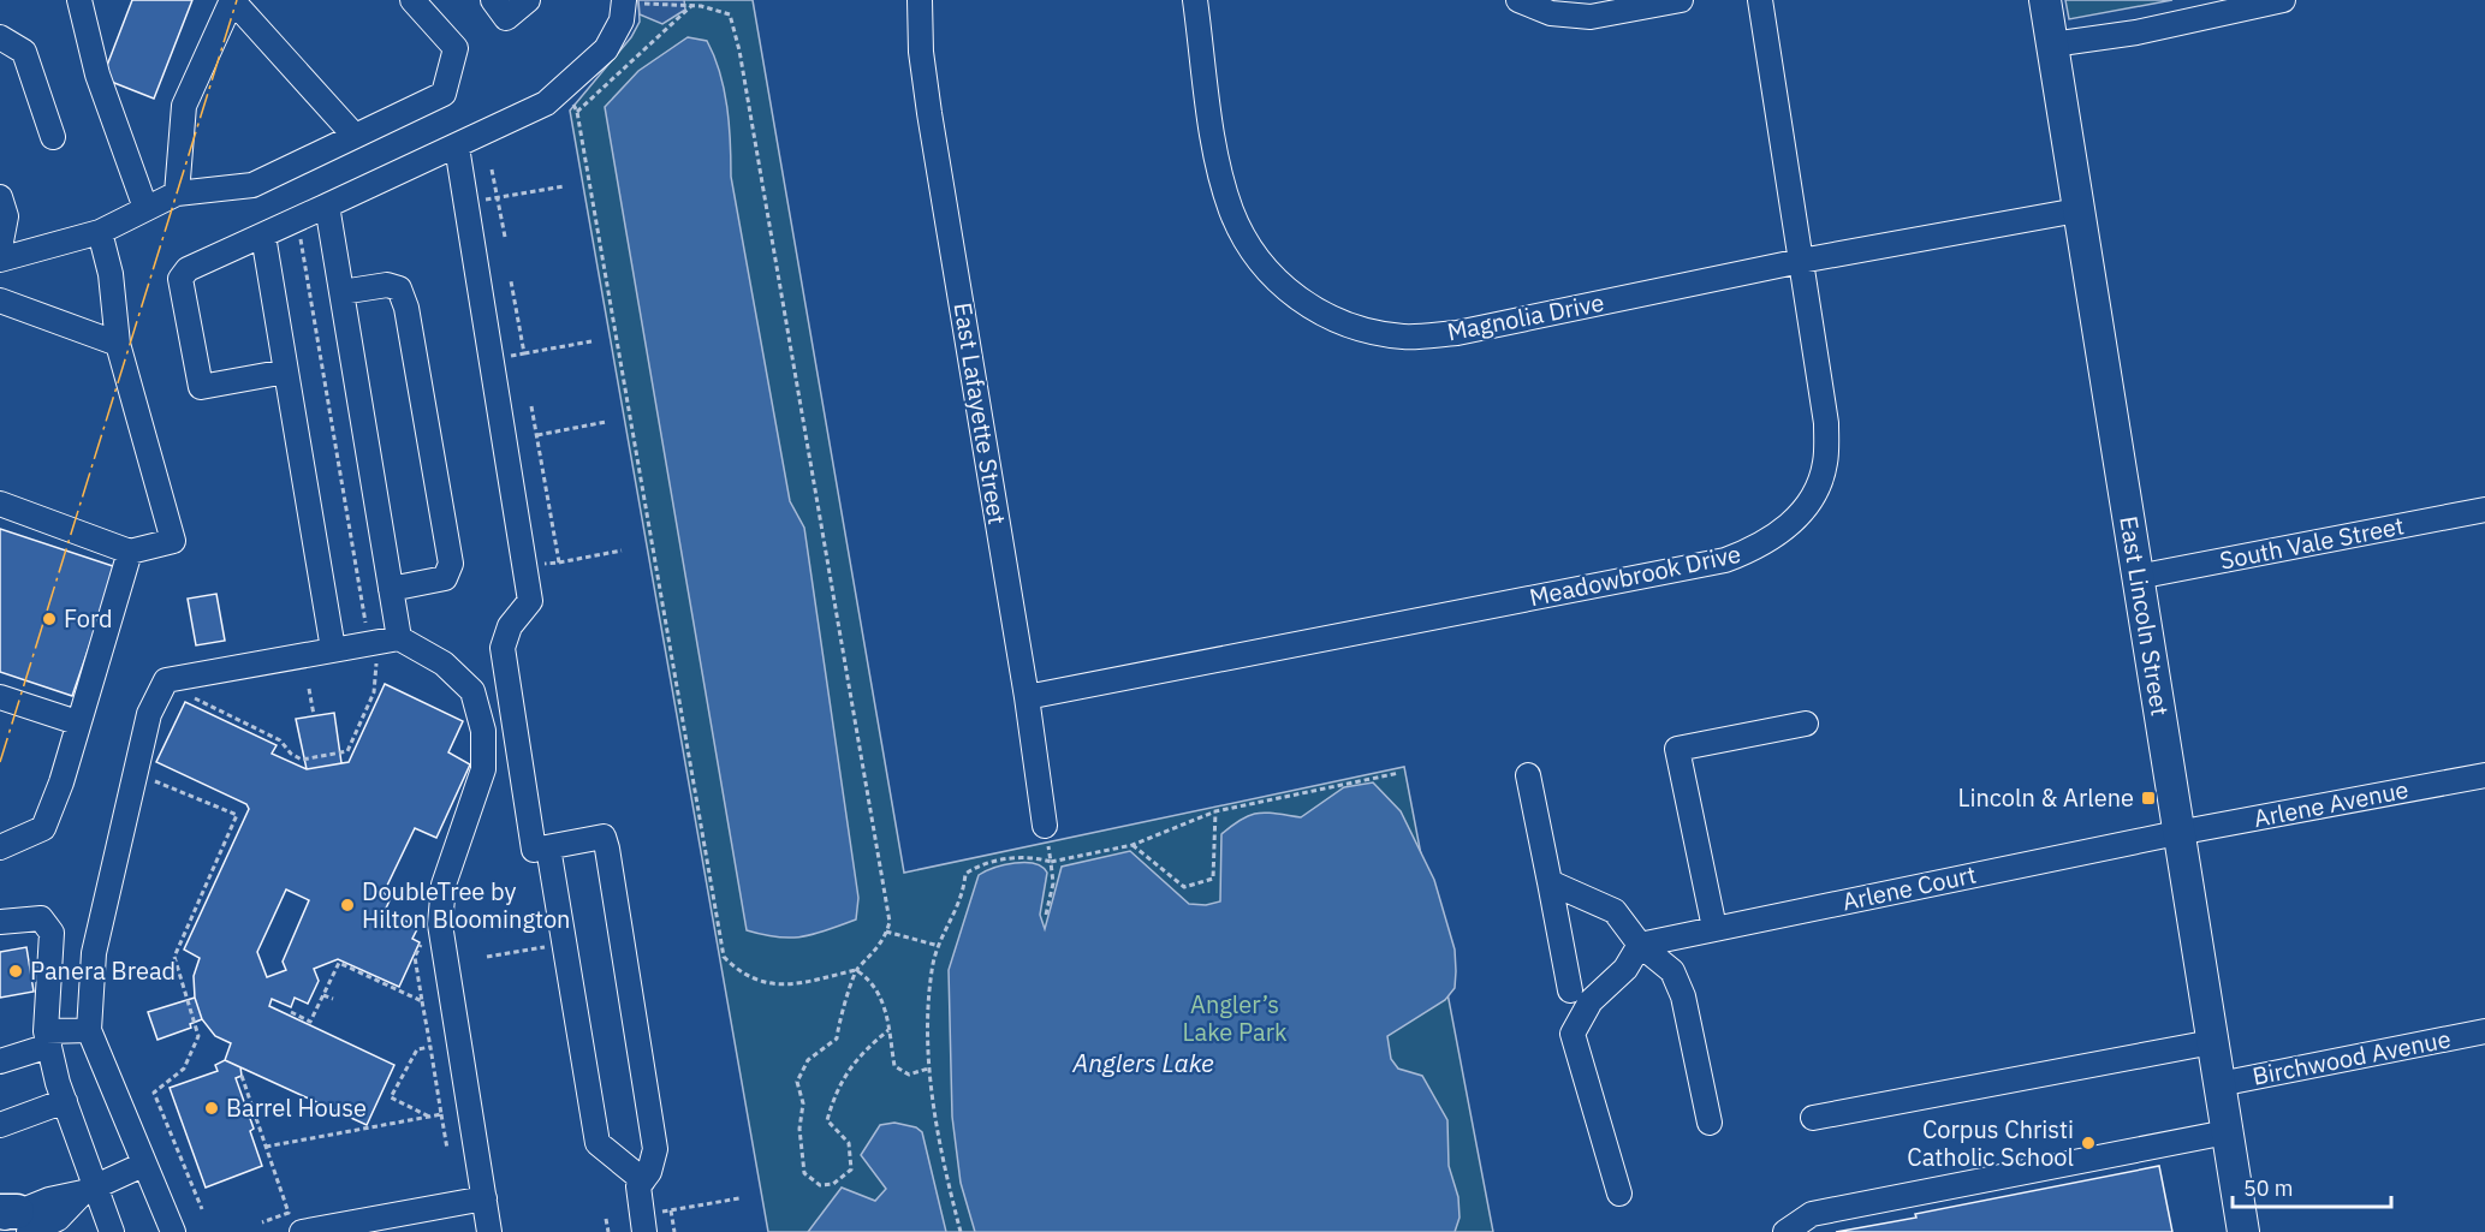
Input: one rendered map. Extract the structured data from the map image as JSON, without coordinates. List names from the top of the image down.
{
  "streets": {
    "main road": ["East Lincoln Street"],
    "street": [
      "Magnolia Drive",
      "East Lafayette Street",
      "South Vale Street",
      "Meadowbrook Drive",
      "Arlene Avenue",
      "Arlene Court",
      "Birchwood Avenue"
    ]
  },
  "crossings": [
    ["Magnolia Drive", "Meadowbrook Drive"],
    ["Magnolia Drive", "East Lincoln Street"],
    ["East Lafayette Street", "Meadowbrook Drive"],
    ["South Vale Street", "East Lincoln Street"],
    ["East Lincoln Street", "Arlene Avenue"],
    ["East Lincoln Street", "Arlene Court"],
    ["East Lincoln Street", "Birchwood Avenue"],
    ["Arlene Avenue", "Arlene Court"]
  ],
  "water": ["Anglers Lake"],
  "parks": ["Angler’s Lake Park"],
  "places": {
    "other": [
      "Ford",
      "DoubleTree by Hilton Bloomington",
      "Panera Bread",
      "Barrel House",
      "Corpus Christi Catholic School"
    ],
    "transit": ["Lincoln & Arlene"]
  },
  "scale_bar": "50 m"
}
